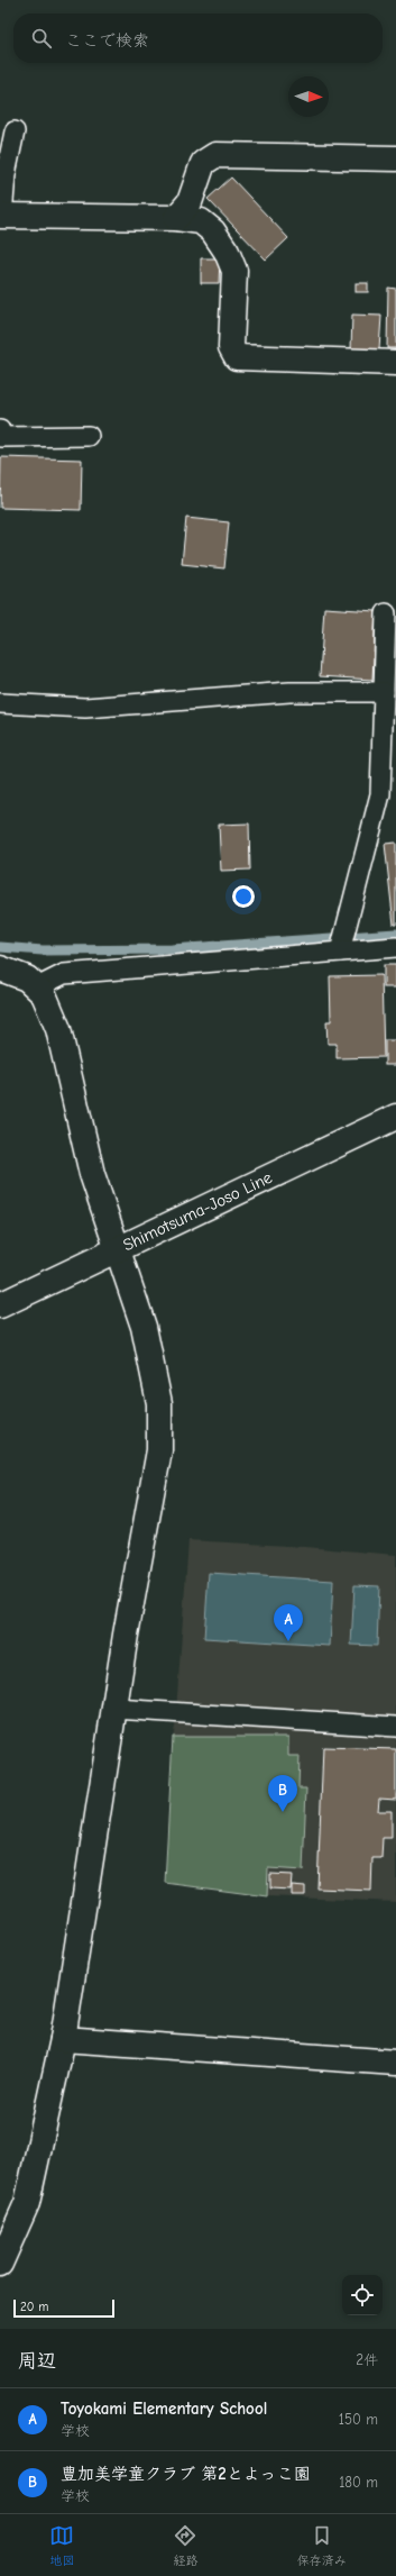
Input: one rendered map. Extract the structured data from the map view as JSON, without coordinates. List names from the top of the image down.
{
  "streets": {
    "street": ["Shimotsuma-Joso Line"]
  },
  "scale_bar": "20 m",
  "north": "right",
  "page": {
    "search": "ここで検索",
    "pins": ["A", "B"],
    "scale": "20 m",
    "heading": ["周辺", "2件"],
    "list": [
      {
        "mark": "A",
        "name": "Toyokami Elementary School",
        "note": "学校",
        "value": "150 m"
      },
      {
        "mark": "B",
        "name": "豊加美学童クラブ 第2とよっこ園",
        "note": "学校",
        "value": "180 m"
      }
    ],
    "nav": ["地図", "経路", "保存済み"]
  }
}
